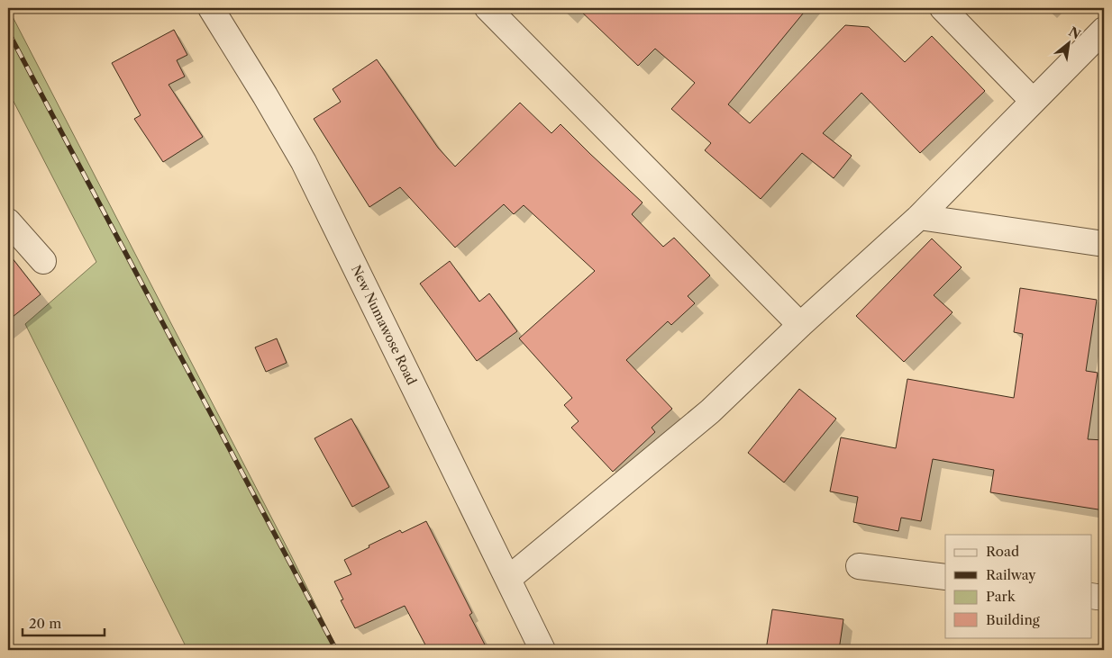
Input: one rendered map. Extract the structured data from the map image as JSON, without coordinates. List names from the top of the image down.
{
  "streets": {
    "street": ["New Numawose Road"]
  },
  "legend": [
    "Road",
    "Railway",
    "Park",
    "Building"
  ],
  "scale_bar": "20 m",
  "north": "top right"
}
